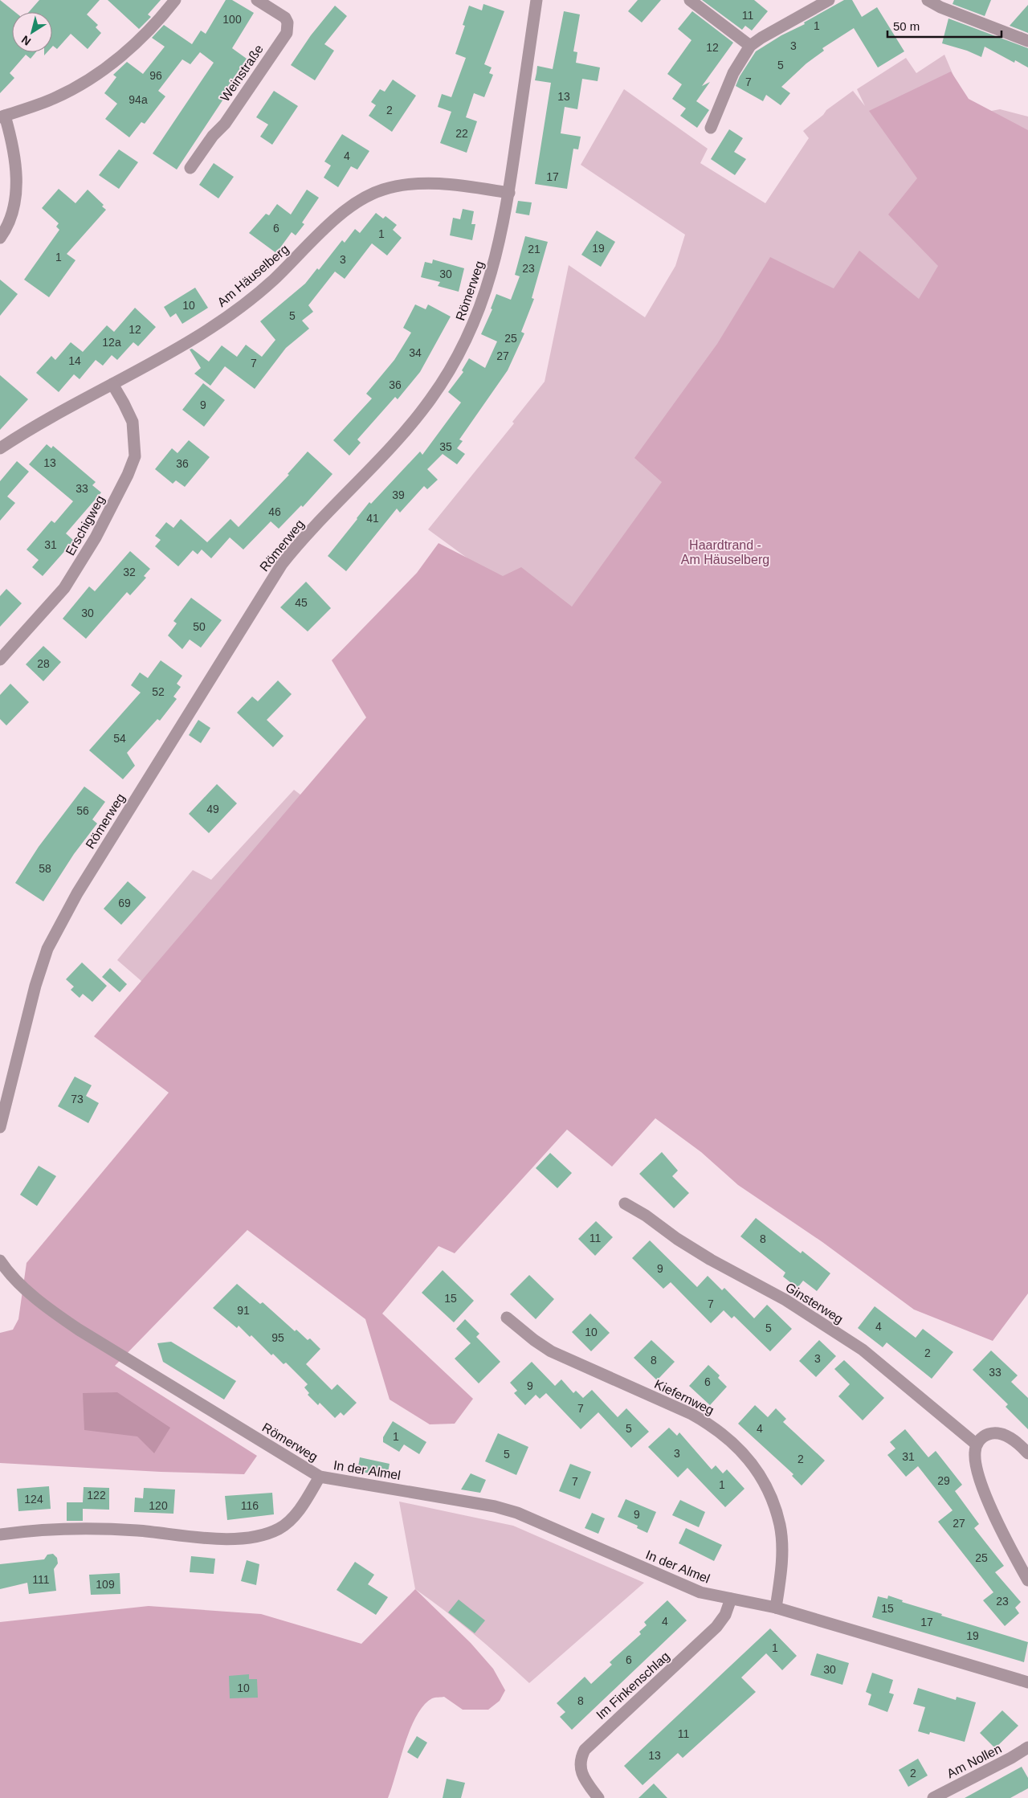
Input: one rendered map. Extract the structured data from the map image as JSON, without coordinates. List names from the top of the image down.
{
  "streets": {
    "street": [
      "Weinstraße",
      "Am Häuselberg",
      "Römerweg",
      "Erschigweg",
      "Ginsterweg",
      "Kiefernweg",
      "In der Almel",
      "Im Finkenschlag",
      "Am Nollen"
    ]
  },
  "crossings": [
    ["Am Häuselberg", "Römerweg"],
    ["Am Häuselberg", "Erschigweg"],
    ["Römerweg", "In der Almel"],
    ["Kiefernweg", "In der Almel"],
    ["In der Almel", "Im Finkenschlag"]
  ],
  "parks": ["Haardtrand - Am Häuselberg"],
  "house_numbers": [
    "11",
    "100",
    "1",
    "3",
    "12",
    "5",
    "96",
    "7",
    "13",
    "94a",
    "2",
    "22",
    "4",
    "17",
    "6",
    "1",
    "19",
    "21",
    "1",
    "3",
    "23",
    "30",
    "10",
    "5",
    "12",
    "25",
    "12a",
    "34",
    "27",
    "14",
    "7",
    "36",
    "9",
    "35",
    "13",
    "36",
    "33",
    "39",
    "46",
    "41",
    "31",
    "32",
    "45",
    "30",
    "50",
    "28",
    "52",
    "54",
    "49",
    "56",
    "58",
    "69",
    "73",
    "11",
    "8",
    "9",
    "15",
    "7",
    "91",
    "4",
    "5",
    "10",
    "95",
    "2",
    "3",
    "8",
    "33",
    "6",
    "9",
    "7",
    "5",
    "4",
    "1",
    "3",
    "5",
    "31",
    "2",
    "29",
    "7",
    "1",
    "122",
    "124",
    "120",
    "116",
    "9",
    "27",
    "25",
    "111",
    "109",
    "23",
    "15",
    "4",
    "17",
    "19",
    "1",
    "6",
    "30",
    "10",
    "8",
    "11",
    "13",
    "2"
  ],
  "scale_bar": "50 m",
  "north": "bottom left"
}
